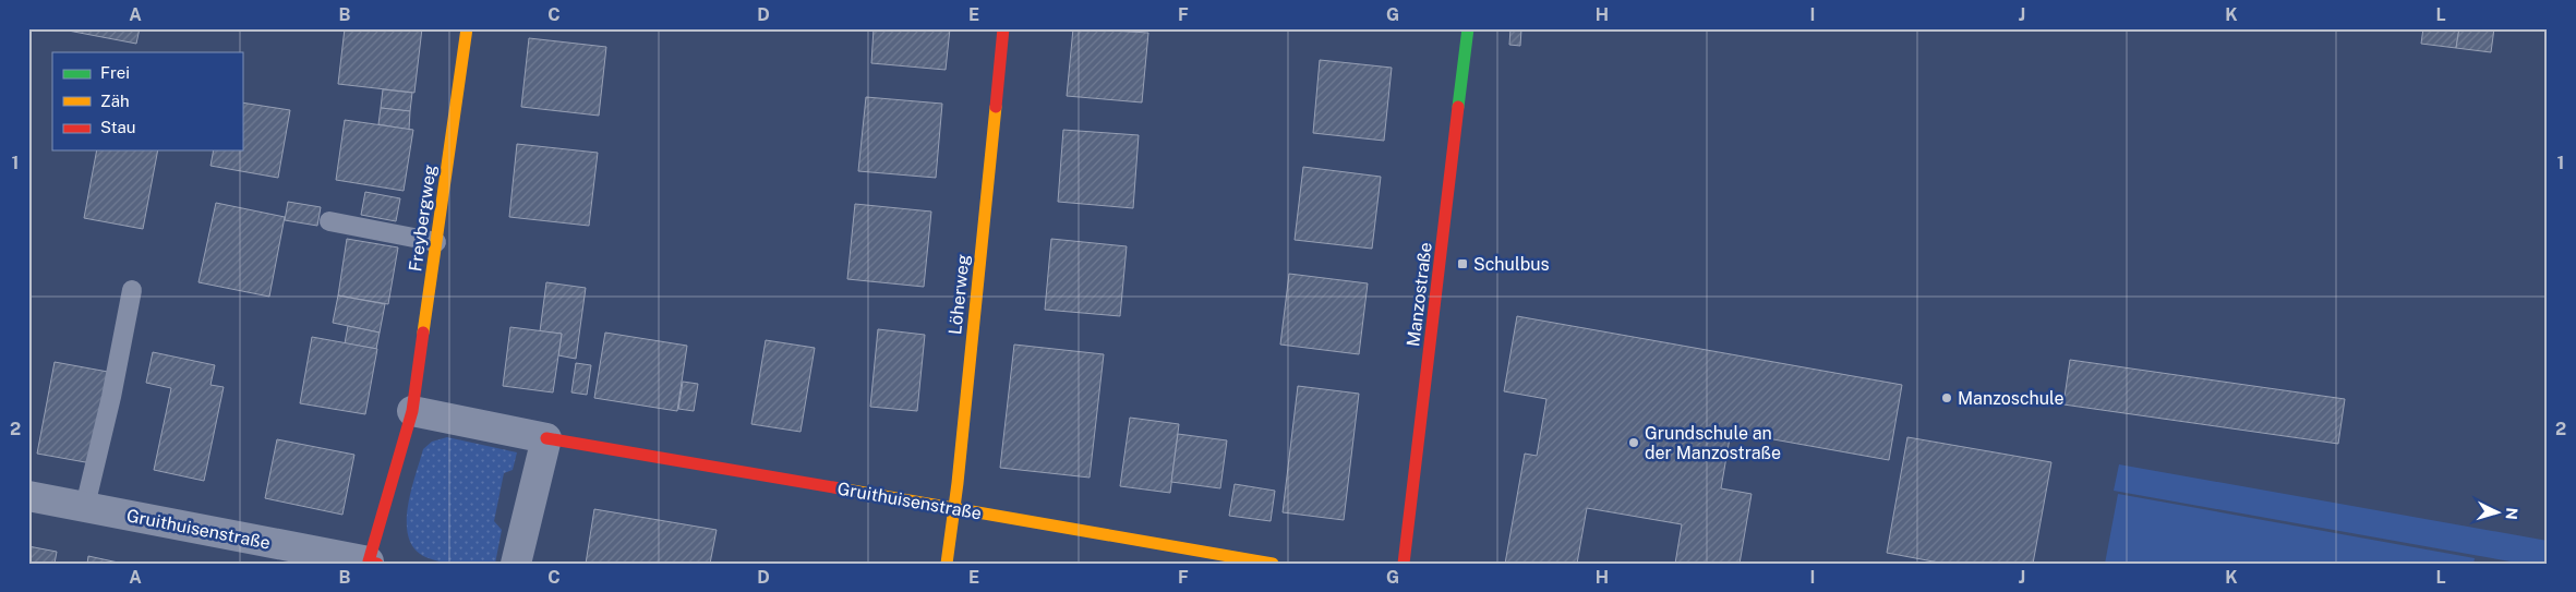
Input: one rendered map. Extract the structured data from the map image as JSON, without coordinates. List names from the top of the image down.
{
  "streets": {
    "street": [
      "Freybergweg",
      "Löherweg",
      "Manzostraße",
      "Gruithuisenstraße"
    ]
  },
  "crossings": [
    ["Freybergweg", "Gruithuisenstraße"],
    ["Löherweg", "Gruithuisenstraße"]
  ],
  "places": {
    "transit": ["Schulbus"],
    "other": ["Manzoschule", "Grundschule an der Manzostraße"]
  },
  "legend": ["Frei", "Zäh", "Stau"],
  "north": "right",
  "grid": {
    "columns": [
      "A",
      "B",
      "C",
      "D",
      "E",
      "F",
      "G",
      "H",
      "I",
      "J",
      "K",
      "L"
    ],
    "rows": ["1", "2"]
  }
}
